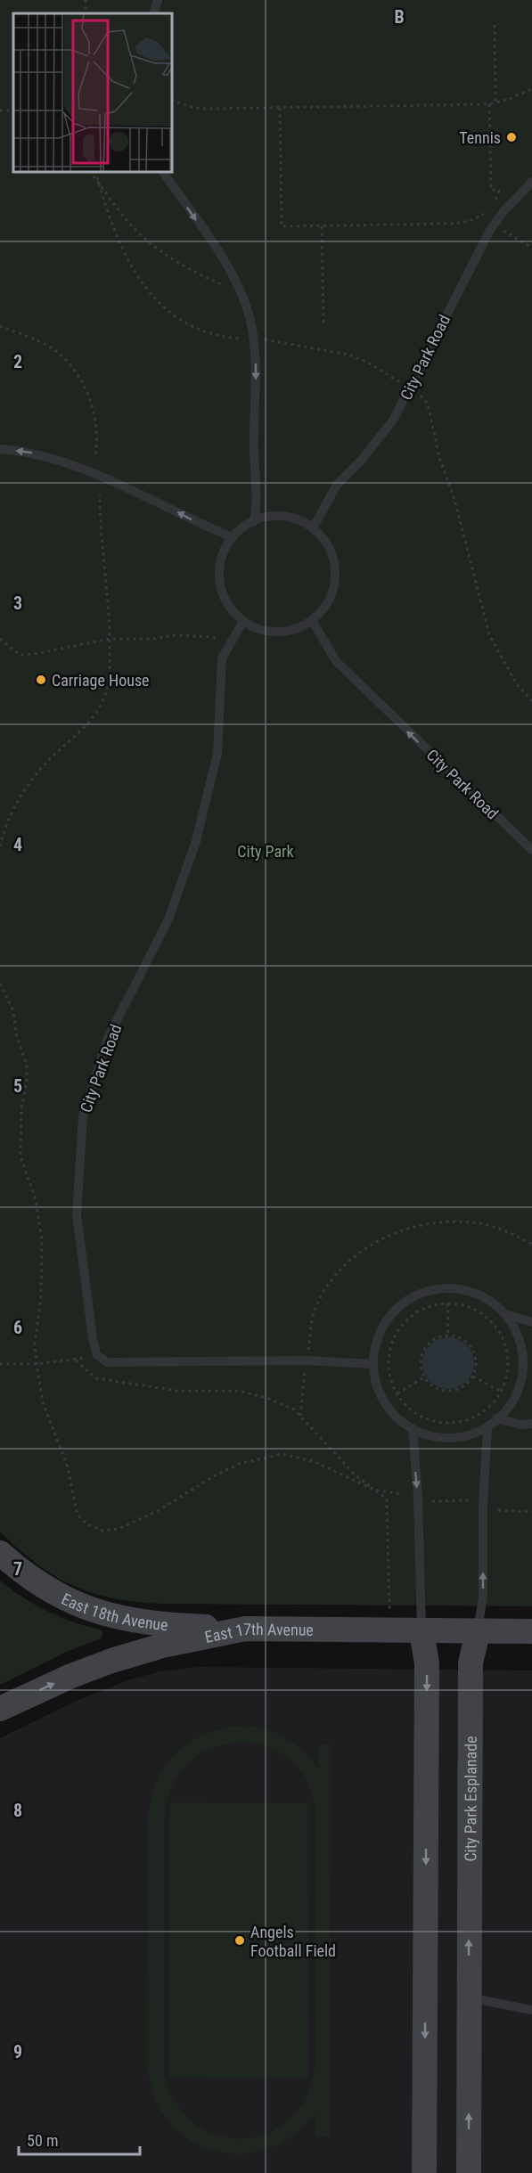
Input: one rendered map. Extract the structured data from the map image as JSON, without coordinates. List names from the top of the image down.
{
  "streets": {
    "street": ["East 18th Avenue", "East 17th Avenue", "City Park Esplanade"],
    "lane": ["City Park Road"]
  },
  "crossings": [
    ["East 18th Avenue", "East 17th Avenue"],
    ["East 17th Avenue", "City Park Esplanade"]
  ],
  "one_way": ["East 17th Avenue", "City Park Esplanade"],
  "parks": ["City Park"],
  "places": ["Tennis", "Carriage House", "Angels Football Field"],
  "scale_bar": "50 m",
  "grid": {
    "columns": ["B"],
    "rows": [
      "2",
      "3",
      "4",
      "5",
      "6",
      "7",
      "8",
      "9"
    ]
  }
}
